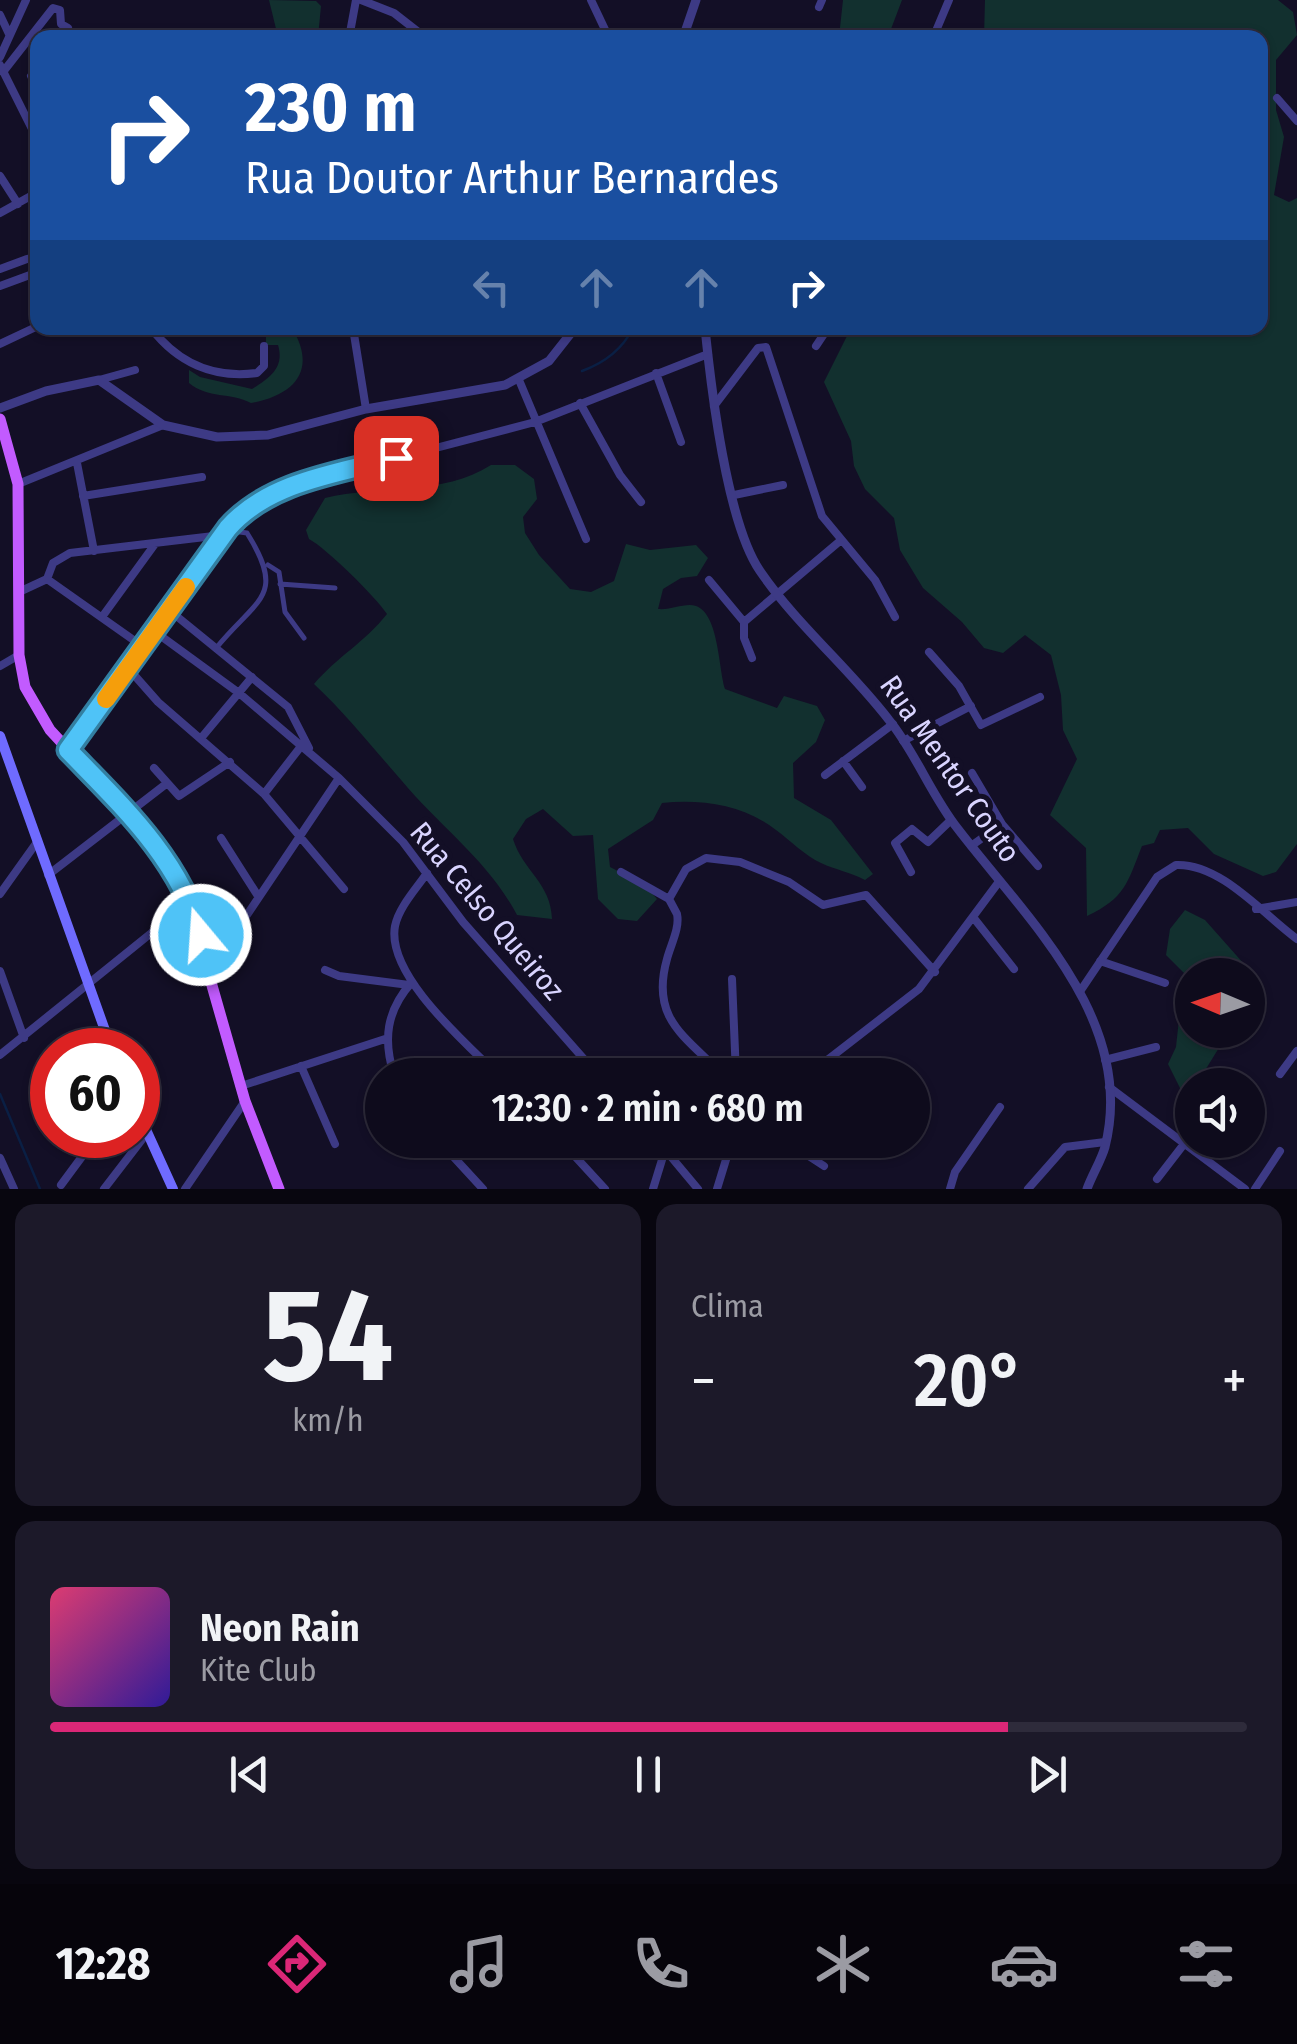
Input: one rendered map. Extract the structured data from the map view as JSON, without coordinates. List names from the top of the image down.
{
  "streets": {
    "street": ["Rua Mentor Couto", "Rua Celso Queiroz"]
  },
  "north": "left",
  "page": {
    "turn": ["230 m", "Rua Doutor Arthur Bernardes"],
    "limit": "60",
    "trip": "12:30 · 2 min · 680 m",
    "tile": [
      ["54", "km/h"],
      "Clima"
    ],
    "heat": ["−", "20°", "+"],
    "song": ["Neon Rain", "Kite Club"],
    "tabs": "12:28"
  }
}
